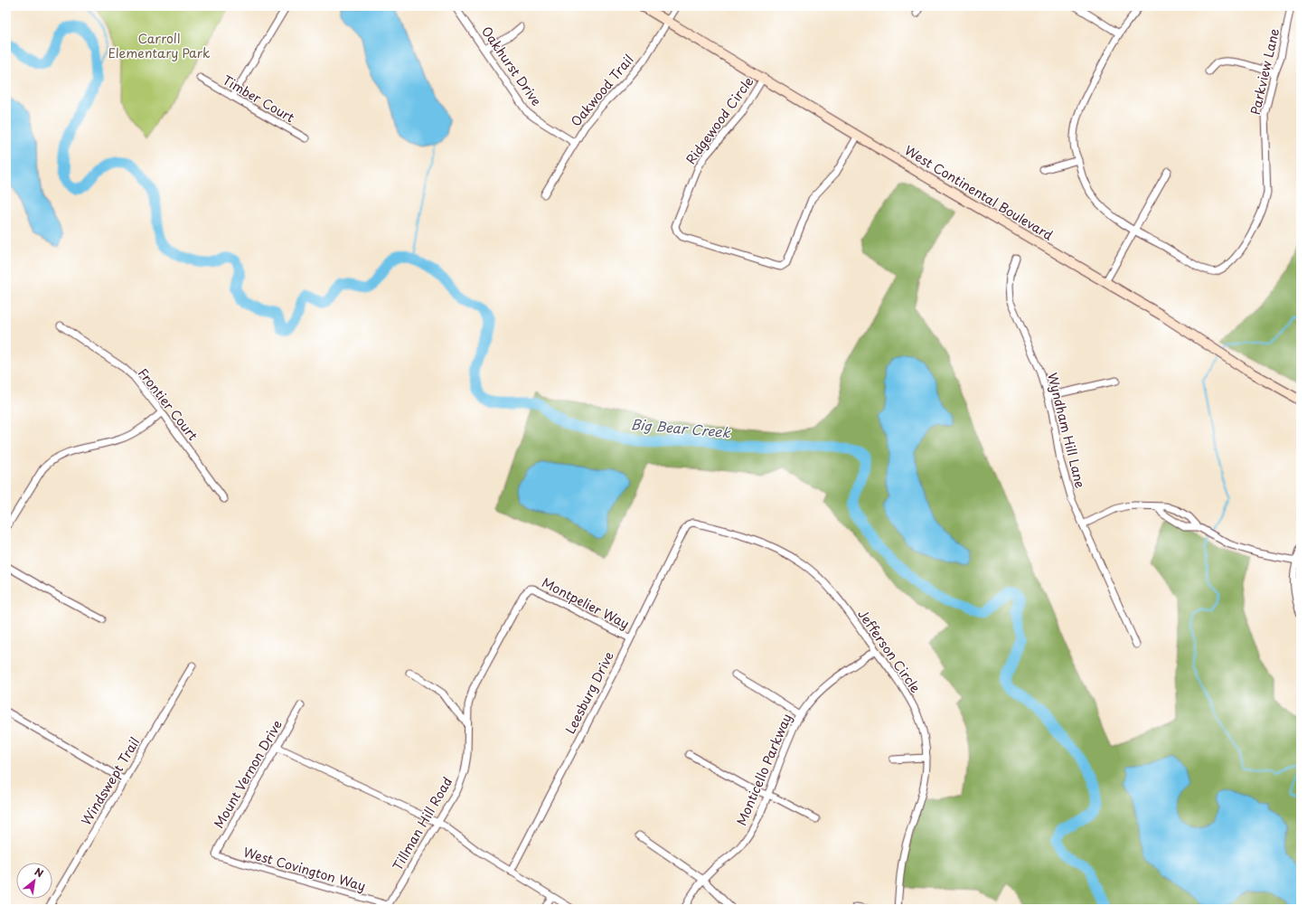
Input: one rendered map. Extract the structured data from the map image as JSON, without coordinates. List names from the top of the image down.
{
  "streets": {
    "main road": ["West Continental Boulevard"],
    "street": [
      "Oakhurst Drive",
      "Parkview Lane",
      "Oakwood Trail",
      "Timber Court",
      "Ridgewood Circle",
      "Frontier Court",
      "Wyndham Hill Lane",
      "Montpelier Way",
      "Jefferson Circle",
      "Leesburg Drive",
      "Monticello Parkway",
      "Mount Vernon Drive",
      "Windswept Trail",
      "Tillman Hill Road",
      "West Covington Way"
    ]
  },
  "crossings": [
    ["Oakhurst Drive", "Oakwood Trail"],
    ["Oakwood Trail", "West Continental Boulevard"],
    ["Ridgewood Circle", "West Continental Boulevard"],
    ["Montpelier Way", "Leesburg Drive"],
    ["Montpelier Way", "Tillman Hill Road"],
    ["Jefferson Circle", "Leesburg Drive"],
    ["Jefferson Circle", "Monticello Parkway"],
    ["Mount Vernon Drive", "West Covington Way"],
    ["Tillman Hill Road", "West Covington Way"]
  ],
  "water": ["Big Bear Creek"],
  "parks": ["Carroll Elementary Park"],
  "north": "top right"
}
